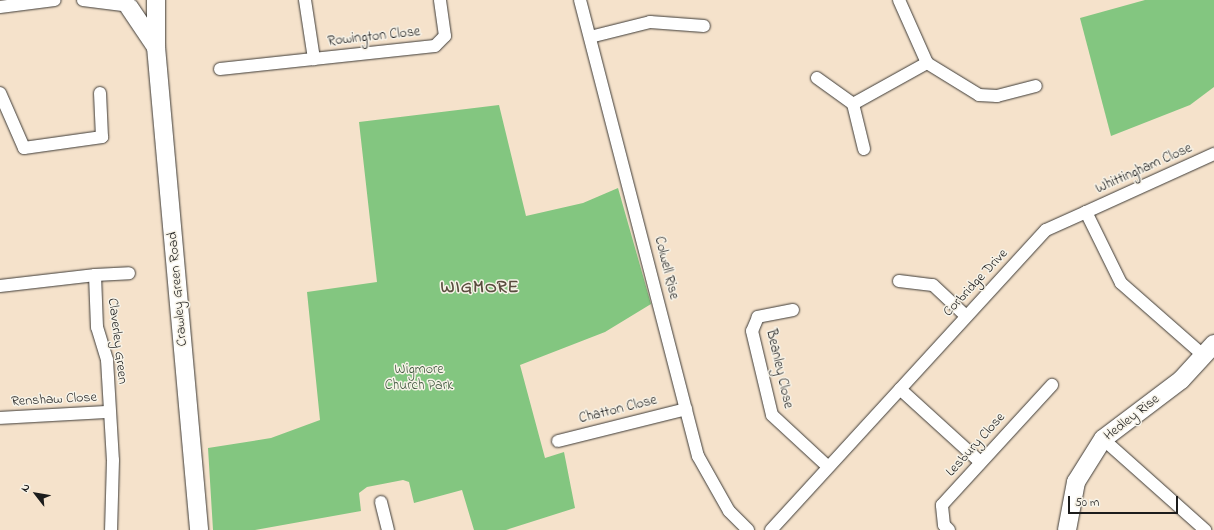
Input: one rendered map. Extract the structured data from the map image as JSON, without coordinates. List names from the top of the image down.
{
  "streets": {
    "street": [
      "Rowington Close",
      "Whittingham Close",
      "Colwell Rise",
      "Corbridge Drive",
      "Crawley Green Road",
      "Claverley Green",
      "Beanley Close",
      "Renshaw Close",
      "Chatton Close",
      "Hedley Rise",
      "Lesbury Close"
    ]
  },
  "crossings": [
    ["Whittingham Close", "Corbridge Drive"],
    ["Colwell Rise", "Chatton Close"],
    ["Corbridge Drive", "Beanley Close"],
    ["Claverley Green", "Renshaw Close"]
  ],
  "districts": ["WIGMORE"],
  "parks": ["Wigmore Church Park"],
  "scale_bar": "50 m",
  "north": "top left"
}
